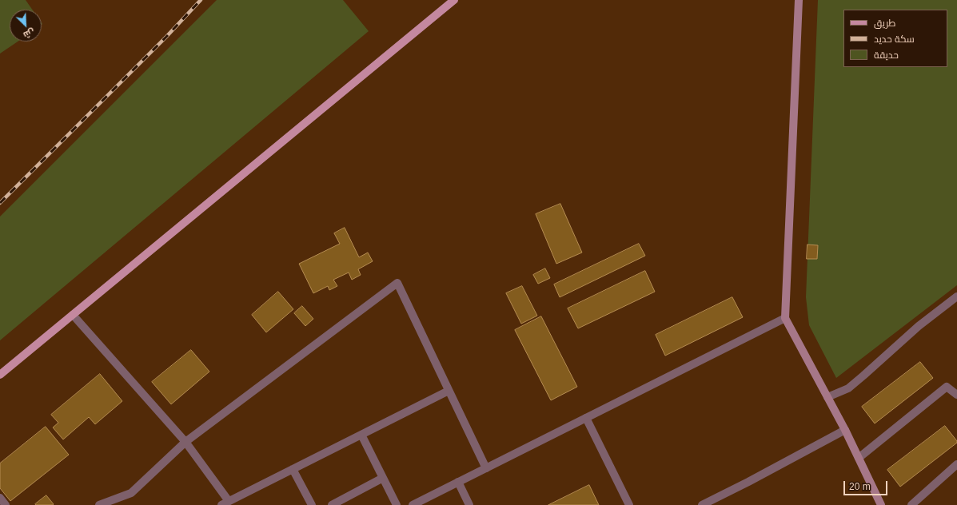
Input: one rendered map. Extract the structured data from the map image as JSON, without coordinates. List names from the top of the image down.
{
  "legend": ["طريق", "سكة حديد", "حديقة"],
  "scale_bar": "20 m",
  "north": "bottom right"
}
